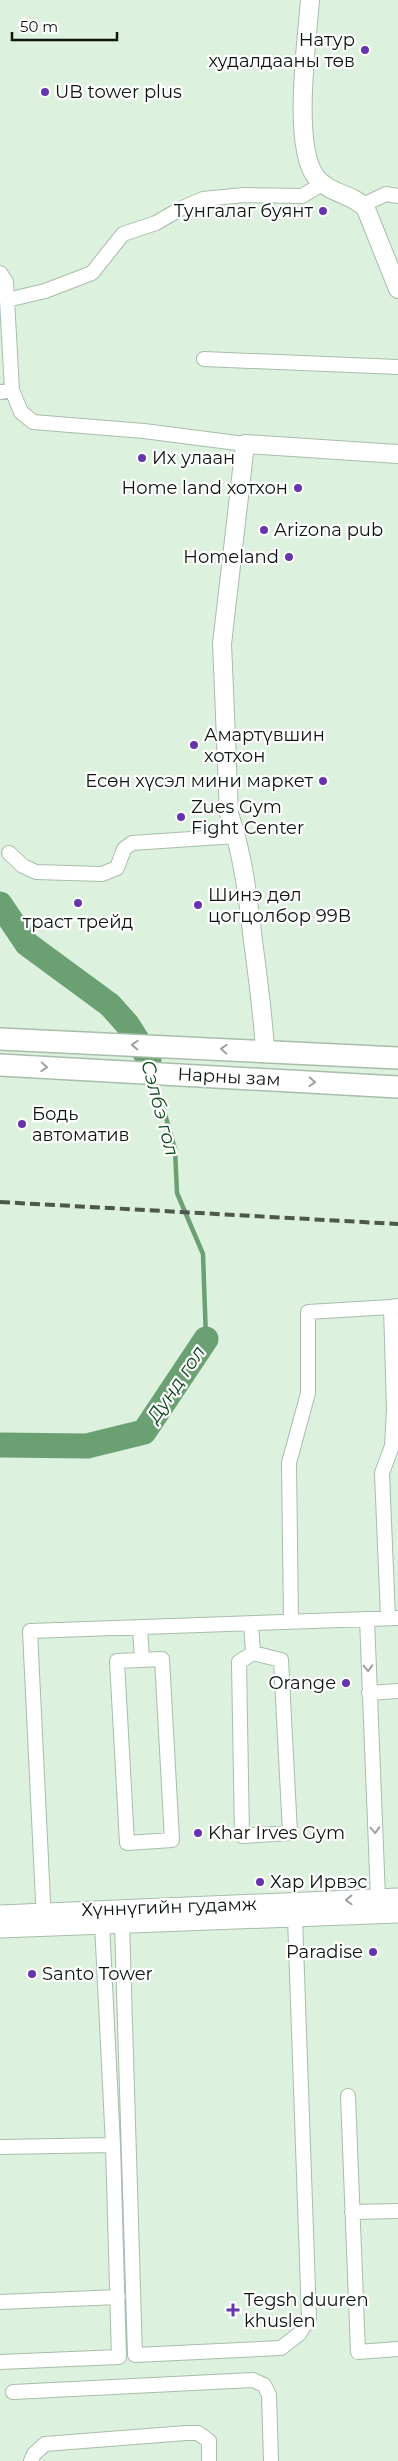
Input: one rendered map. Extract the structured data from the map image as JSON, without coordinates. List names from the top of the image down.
{
  "streets": {
    "main road": ["Нарны зам", "Хүннүгийн гудамж"]
  },
  "water": ["Сэлбэ гол", "Дунд гол"],
  "places": {
    "other": [
      "Натур худалдааны төв",
      "UB tower plus",
      "Тунгалаг буянт",
      "Их улаан",
      "Home land хотхон",
      "Arizona pub",
      "Homeland",
      "Амартүвшин хотхон",
      "Есөн хүсэл мини маркет",
      "Zues Gym Fight Center",
      "траст трейд",
      "Шинэ дөл цогцолбор 99В",
      "Бодь автоматив",
      "Orange",
      "Khar Irves Gym",
      "Хар Ирвэс",
      "Paradise",
      "Santo Tower"
    ],
    "health": ["Tegsh duuren khuslen"]
  },
  "scale_bar": "50 m"
}
